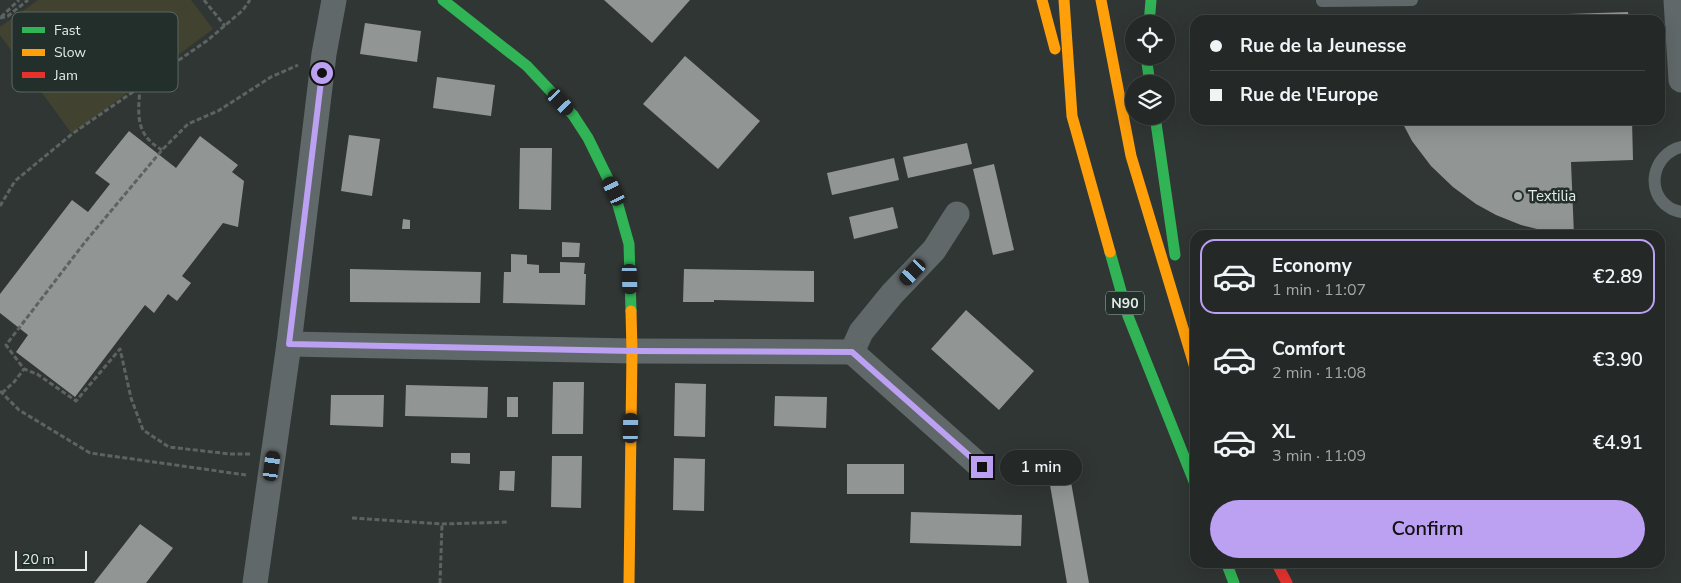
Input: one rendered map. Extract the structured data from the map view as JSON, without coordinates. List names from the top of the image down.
{
  "streets": {
    "main road": ["N90"]
  },
  "places": ["Textilia"],
  "legend": ["Fast", "Slow", "Jam"],
  "scale_bar": "20 m",
  "page": {
    "banner": ["Rue de la Jeunesse", "Rue de l'Europe"],
    "list": [
      {
        "name": "Economy",
        "note": "1 min · 11:07",
        "value": "€2.89"
      },
      {
        "name": "Comfort",
        "note": "2 min · 11:08",
        "value": "€3.90"
      },
      {
        "name": "XL",
        "note": "3 min · 11:09",
        "value": "€4.91"
      }
    ],
    "bubble": "1 min",
    "buttons": "Confirm",
    "scale": "20 m"
  }
}
